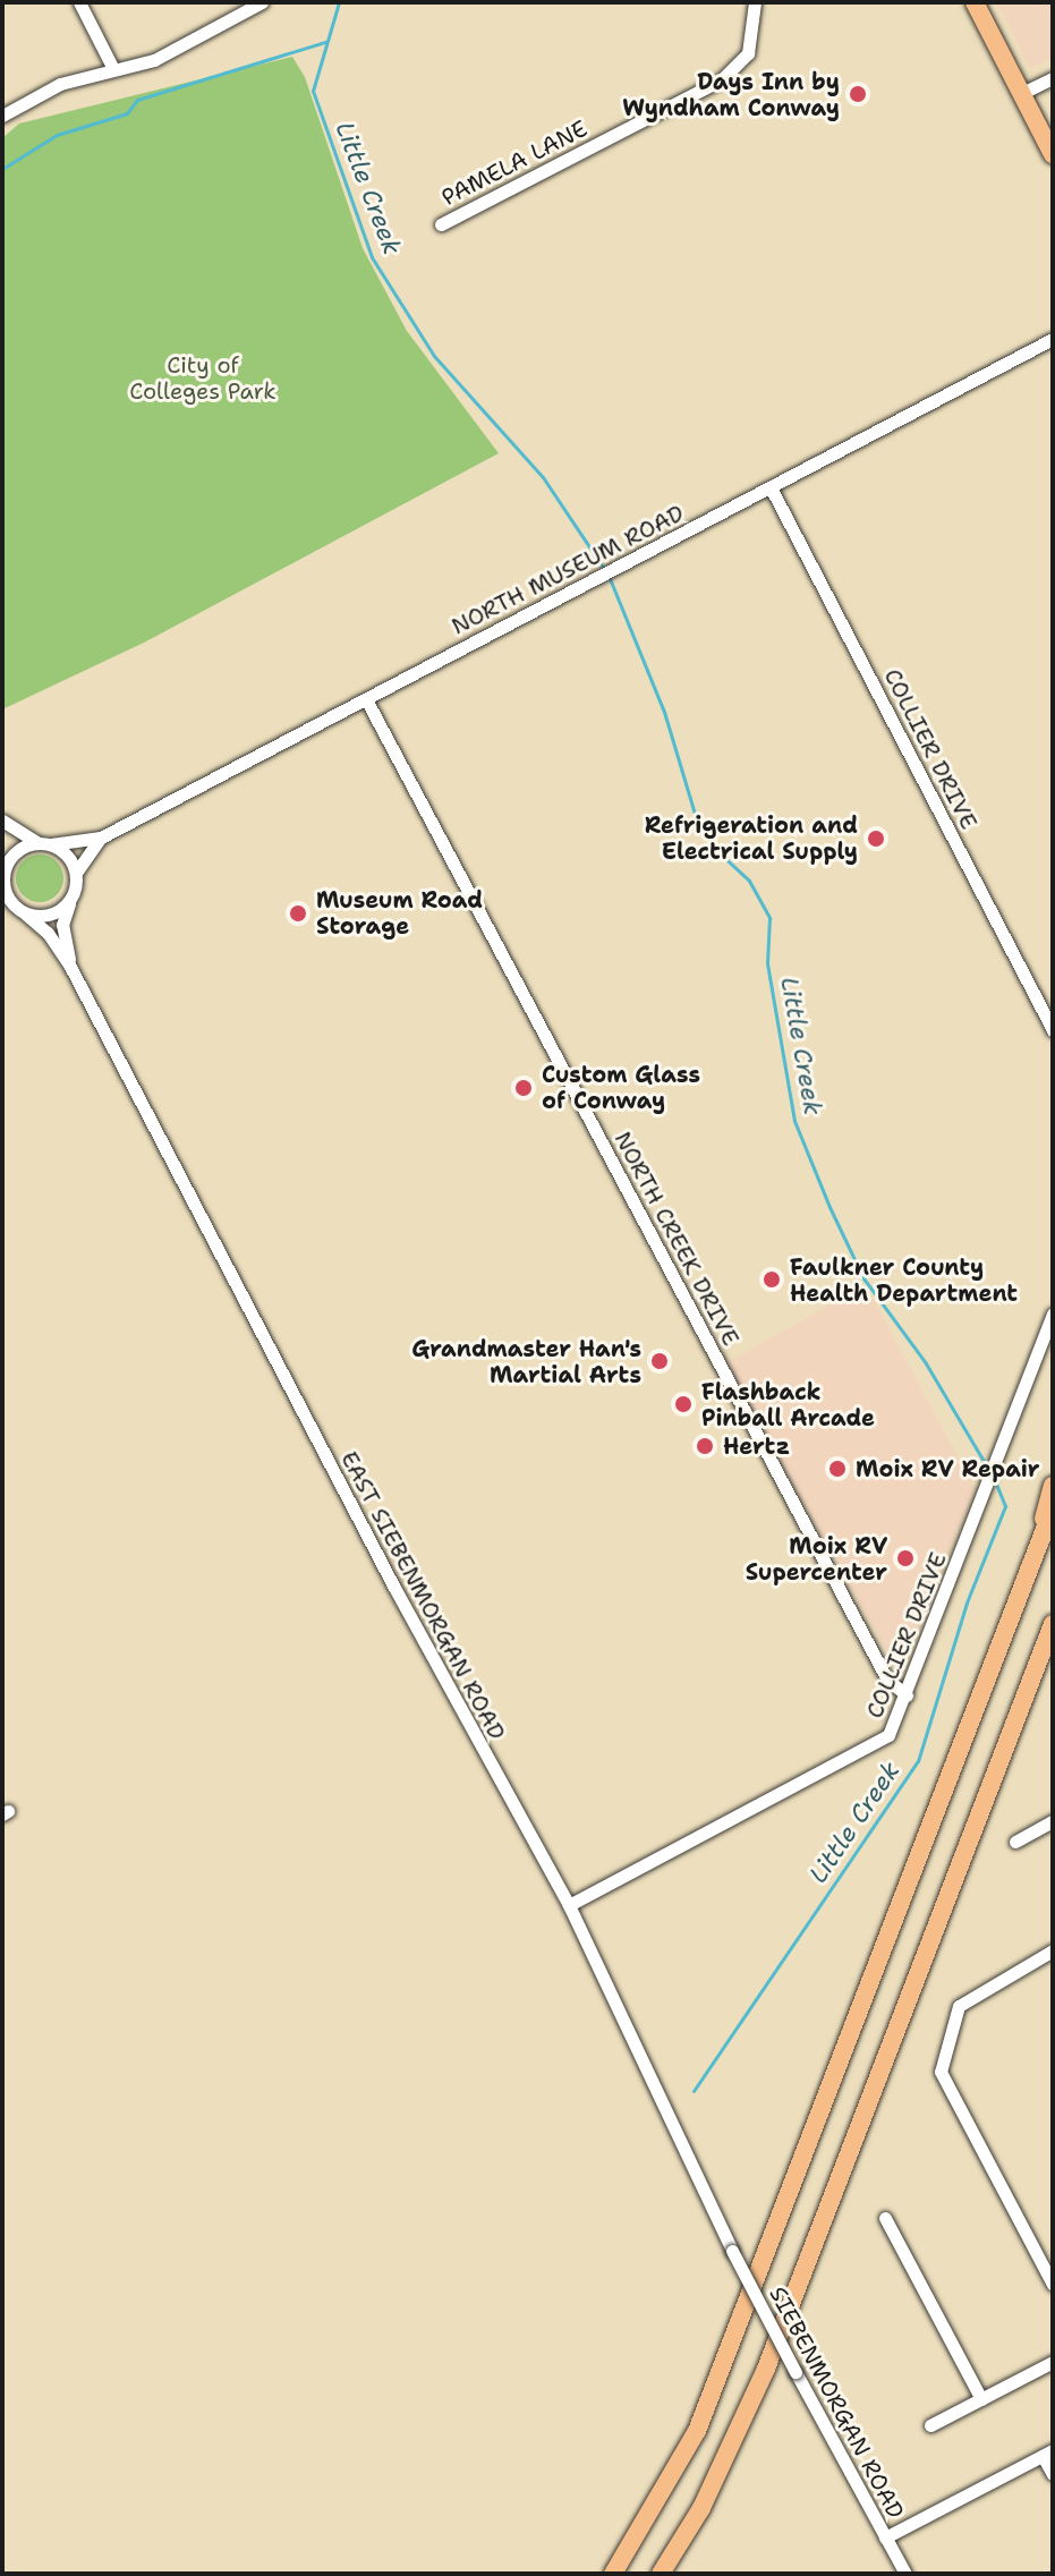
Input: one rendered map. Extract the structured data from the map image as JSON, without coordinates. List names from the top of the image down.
{
  "streets": {
    "street": [
      "PAMELA LANE",
      "NORTH MUSEUM ROAD",
      "COLLIER DRIVE",
      "NORTH CREEK DRIVE",
      "EAST SIEBENMORGAN ROAD",
      "SIEBENMORGAN ROAD"
    ]
  },
  "crossings": [
    ["NORTH MUSEUM ROAD", "COLLIER DRIVE"],
    ["NORTH MUSEUM ROAD", "NORTH CREEK DRIVE"],
    ["NORTH MUSEUM ROAD", "EAST SIEBENMORGAN ROAD"],
    ["COLLIER DRIVE", "NORTH CREEK DRIVE"],
    ["COLLIER DRIVE", "EAST SIEBENMORGAN ROAD"],
    ["EAST SIEBENMORGAN ROAD", "SIEBENMORGAN ROAD"]
  ],
  "water": ["Little Creek"],
  "parks": ["City of Colleges Park"],
  "places": [
    "Days Inn by Wyndham Conway",
    "Refrigeration and Electrical Supply",
    "Museum Road Storage",
    "Custom Glass of Conway",
    "Faulkner County Health Department",
    "Grandmaster Han's Martial Arts",
    "Flashback Pinball Arcade",
    "Hertz",
    "Moix RV Repair",
    "Moix RV Supercenter"
  ]
}
